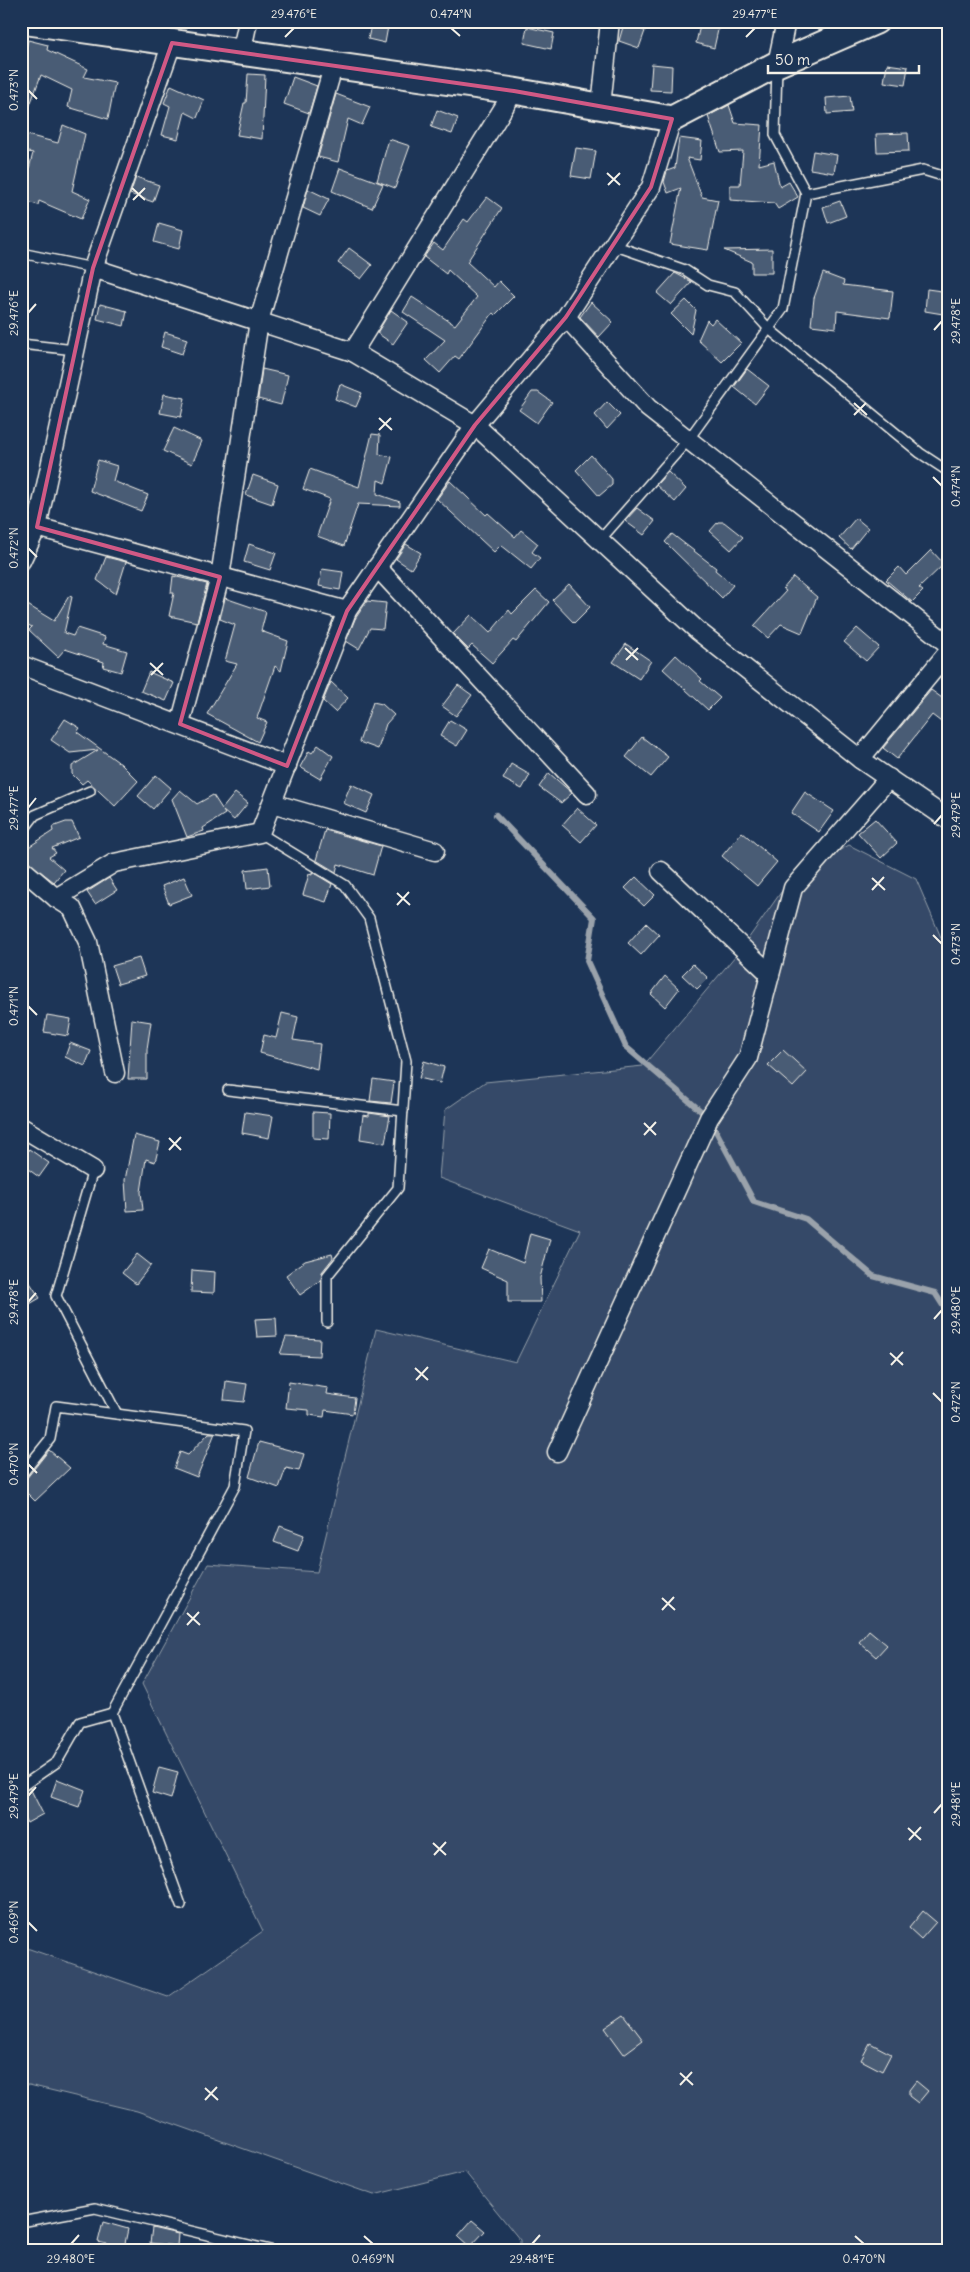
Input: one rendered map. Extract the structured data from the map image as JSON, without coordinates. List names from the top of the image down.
{
  "scale_bar": "50 m",
  "coordinates": [
    "29.476°E",
    "0.474°N",
    "29.477°E",
    "0.473°N",
    "29.478°E",
    "0.472°N",
    "29.479°E",
    "0.471°N",
    "29.480°E",
    "0.470°N",
    "29.481°E",
    "0.469°N"
  ]
}
